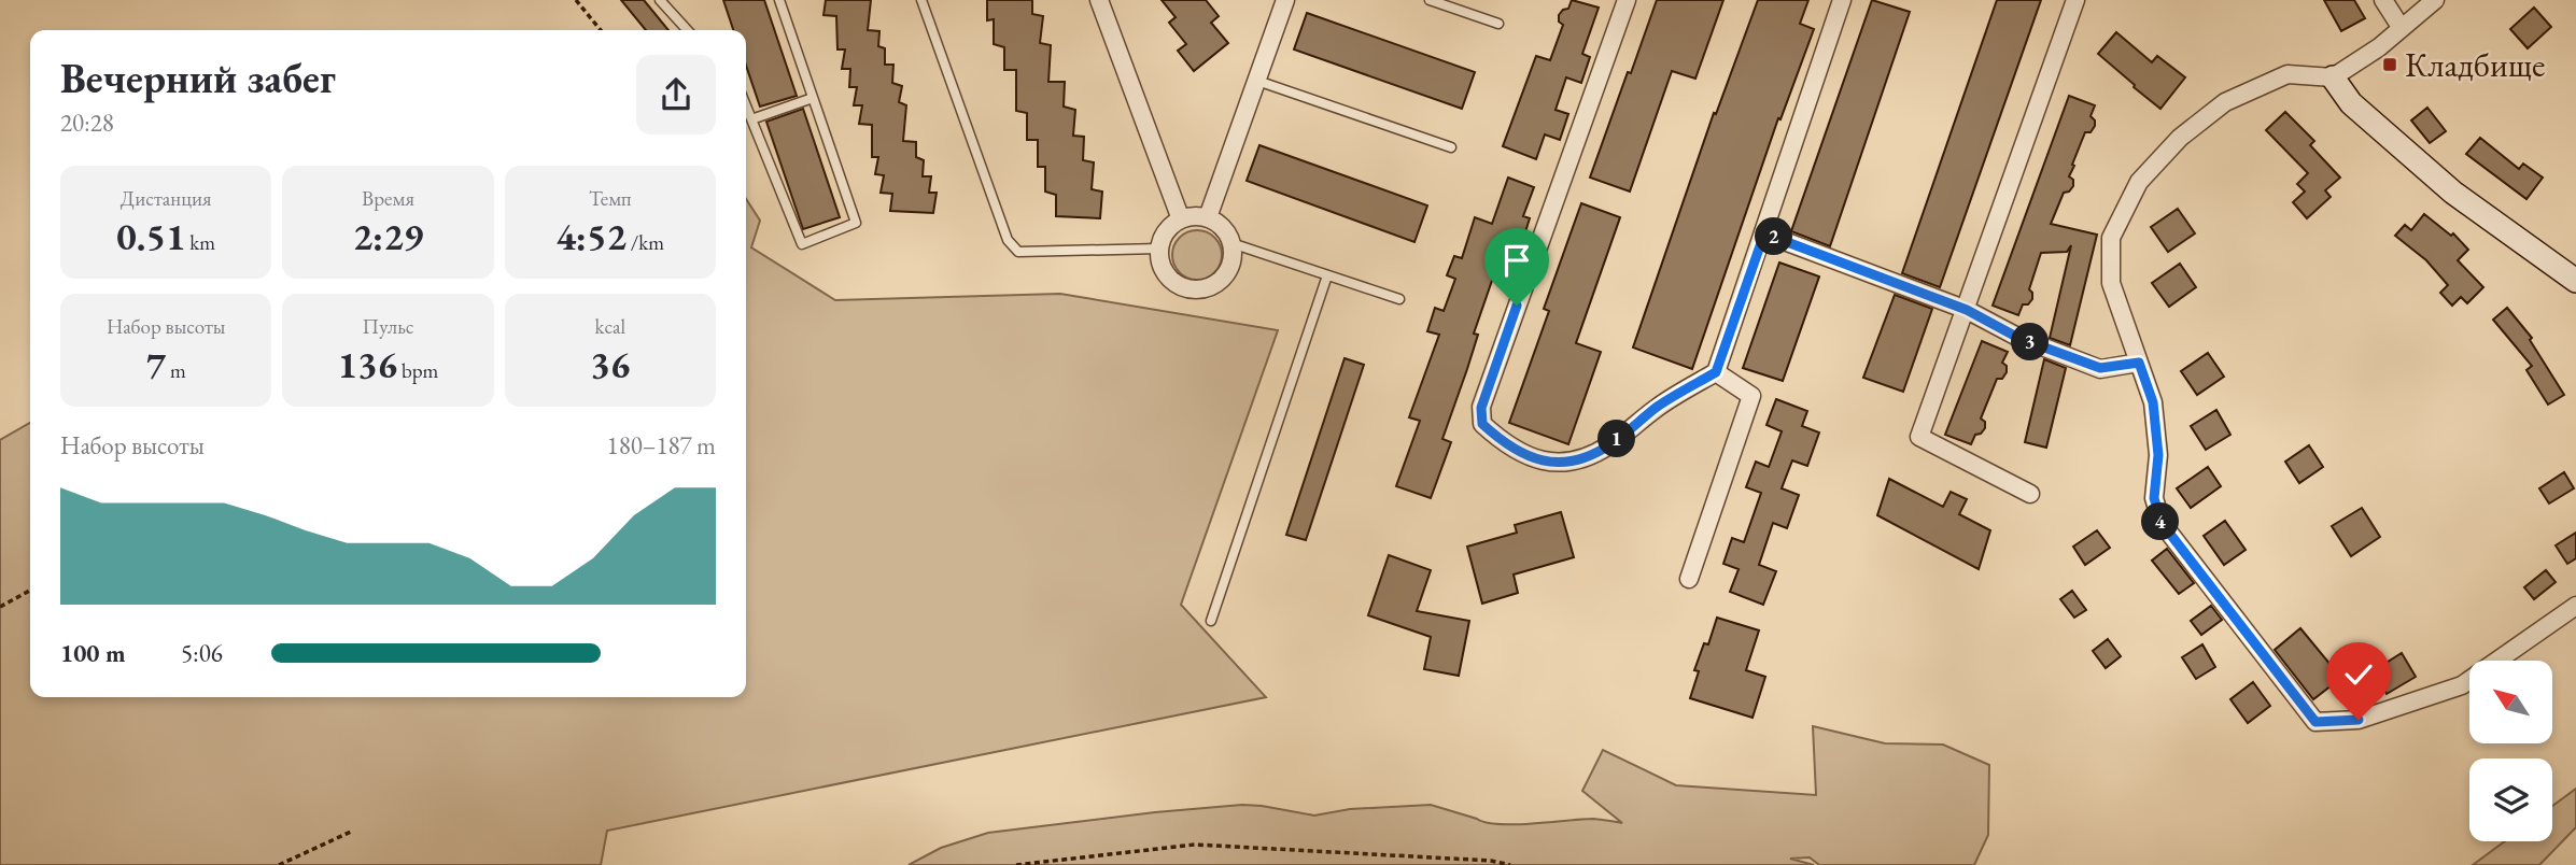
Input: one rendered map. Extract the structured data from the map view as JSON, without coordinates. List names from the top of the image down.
{
  "places": {
    "transit": ["Кладбище"]
  },
  "north": "top left",
  "page": {
    "heading": ["Вечерний забег", "20:28"],
    "stats": [
      ["Дистанция", "0.51 km"],
      ["Время", "2:29"],
      ["Темп", "4:52 /km"],
      ["Набор высоты", "7 m"],
      ["Пульс", "136 bpm"],
      ["kcal", "36"]
    ],
    "pins": [
      "2",
      "3",
      "1",
      "4"
    ],
    "chart": ["Набор высоты", "180–187 m"],
    "list": [
      {
        "name": "100 m",
        "note": "5:06"
      }
    ]
  }
}
